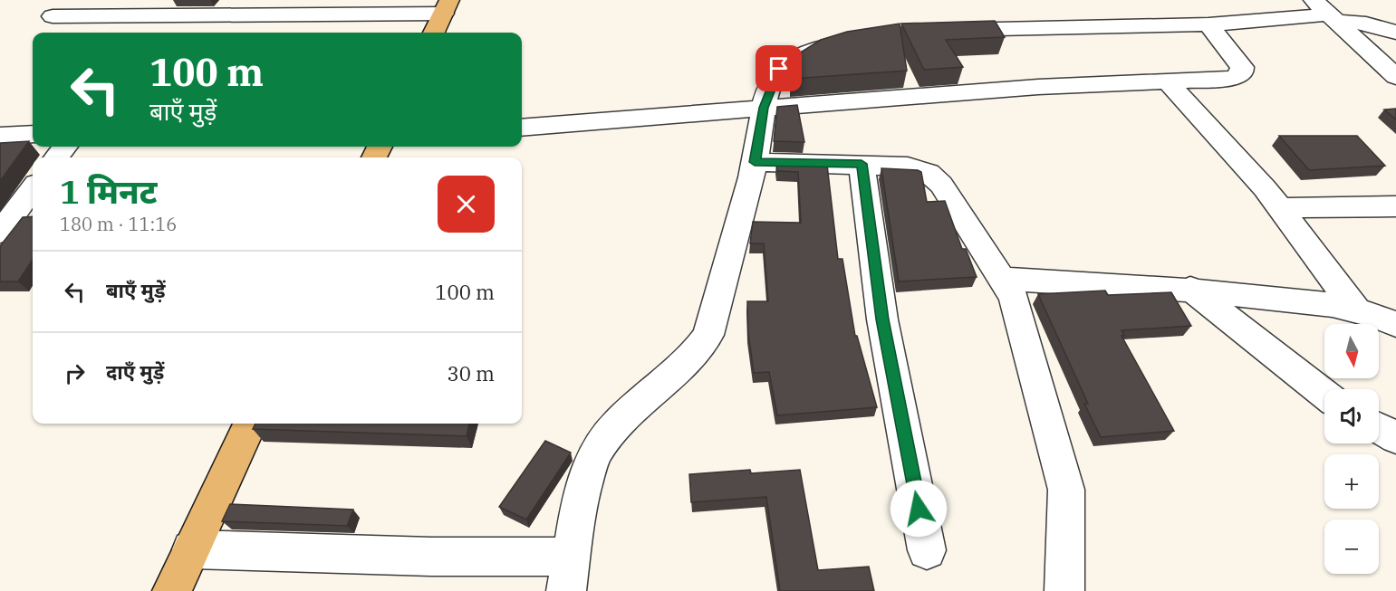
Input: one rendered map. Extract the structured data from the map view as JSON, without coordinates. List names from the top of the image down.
{
  "north": "bottom",
  "page": {
    "turn": ["100 m", "बाएँ मुड़ें"],
    "heading": ["1 मिनट", "180 m · 11:16"],
    "list": [
      {
        "name": "बाएँ मुड़ें",
        "value": "100 m"
      },
      {
        "name": "दाएँ मुड़ें",
        "value": "30 m"
      }
    ],
    "map_buttons": ["+", "−"]
  }
}
